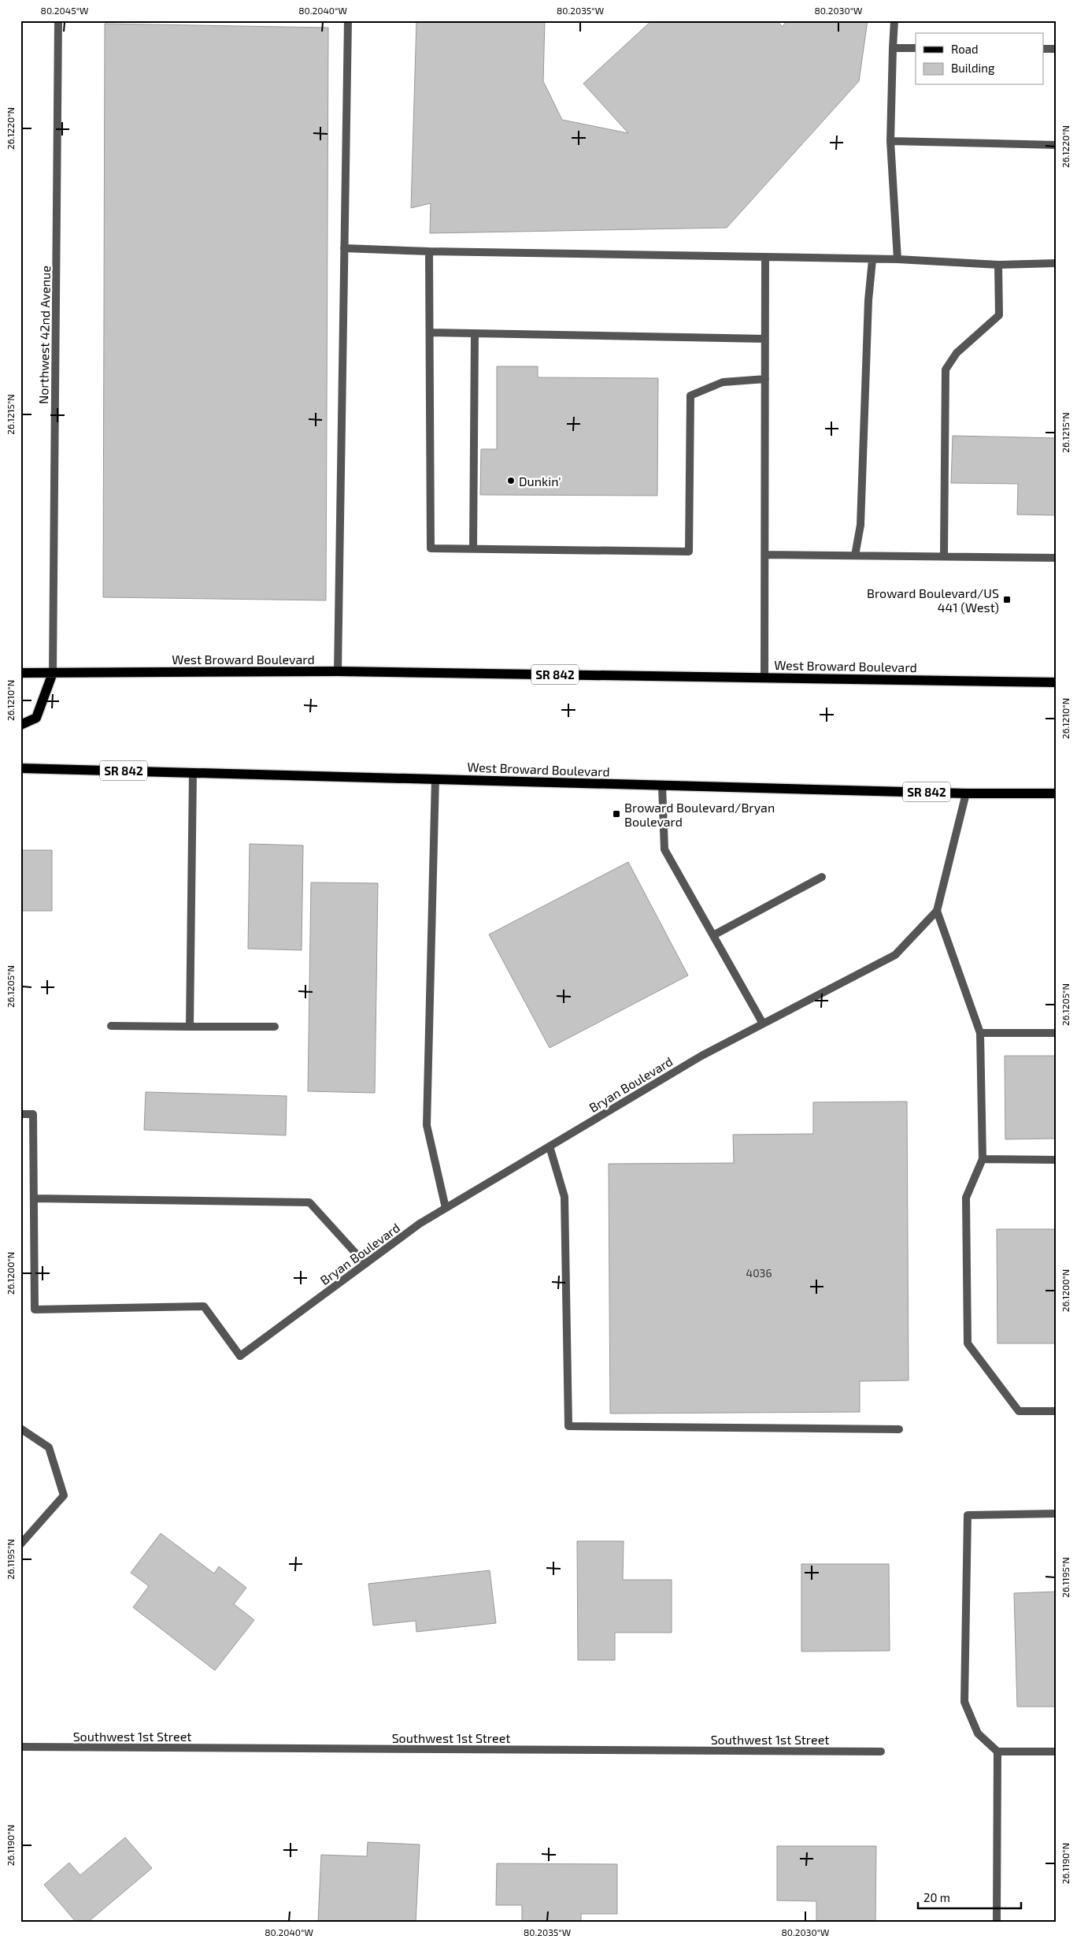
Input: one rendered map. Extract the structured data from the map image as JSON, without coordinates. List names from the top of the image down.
{
  "streets": {
    "main road": ["West Broward Boulevard", "SR 842"],
    "street": ["Northwest 42nd Avenue", "Bryan Boulevard", "Southwest 1st Street"]
  },
  "crossings": [
    ["Northwest 42nd Avenue", "West Broward Boulevard"],
    ["West Broward Boulevard", "Bryan Boulevard"]
  ],
  "places": {
    "other": ["Dunkin'"],
    "transit": ["Broward Boulevard/US 441 (West)", "Broward Boulevard/Bryan Boulevard"]
  },
  "house_numbers": ["4036"],
  "legend": ["Road", "Building"],
  "scale_bar": "20 m",
  "coordinates": [
    "80.2045°W",
    "80.2040°W",
    "80.2035°W",
    "80.2030°W",
    "26.1220°N",
    "26.1215°N",
    "26.1210°N",
    "26.1205°N",
    "26.1200°N",
    "26.1195°N",
    "26.1190°N"
  ]
}
